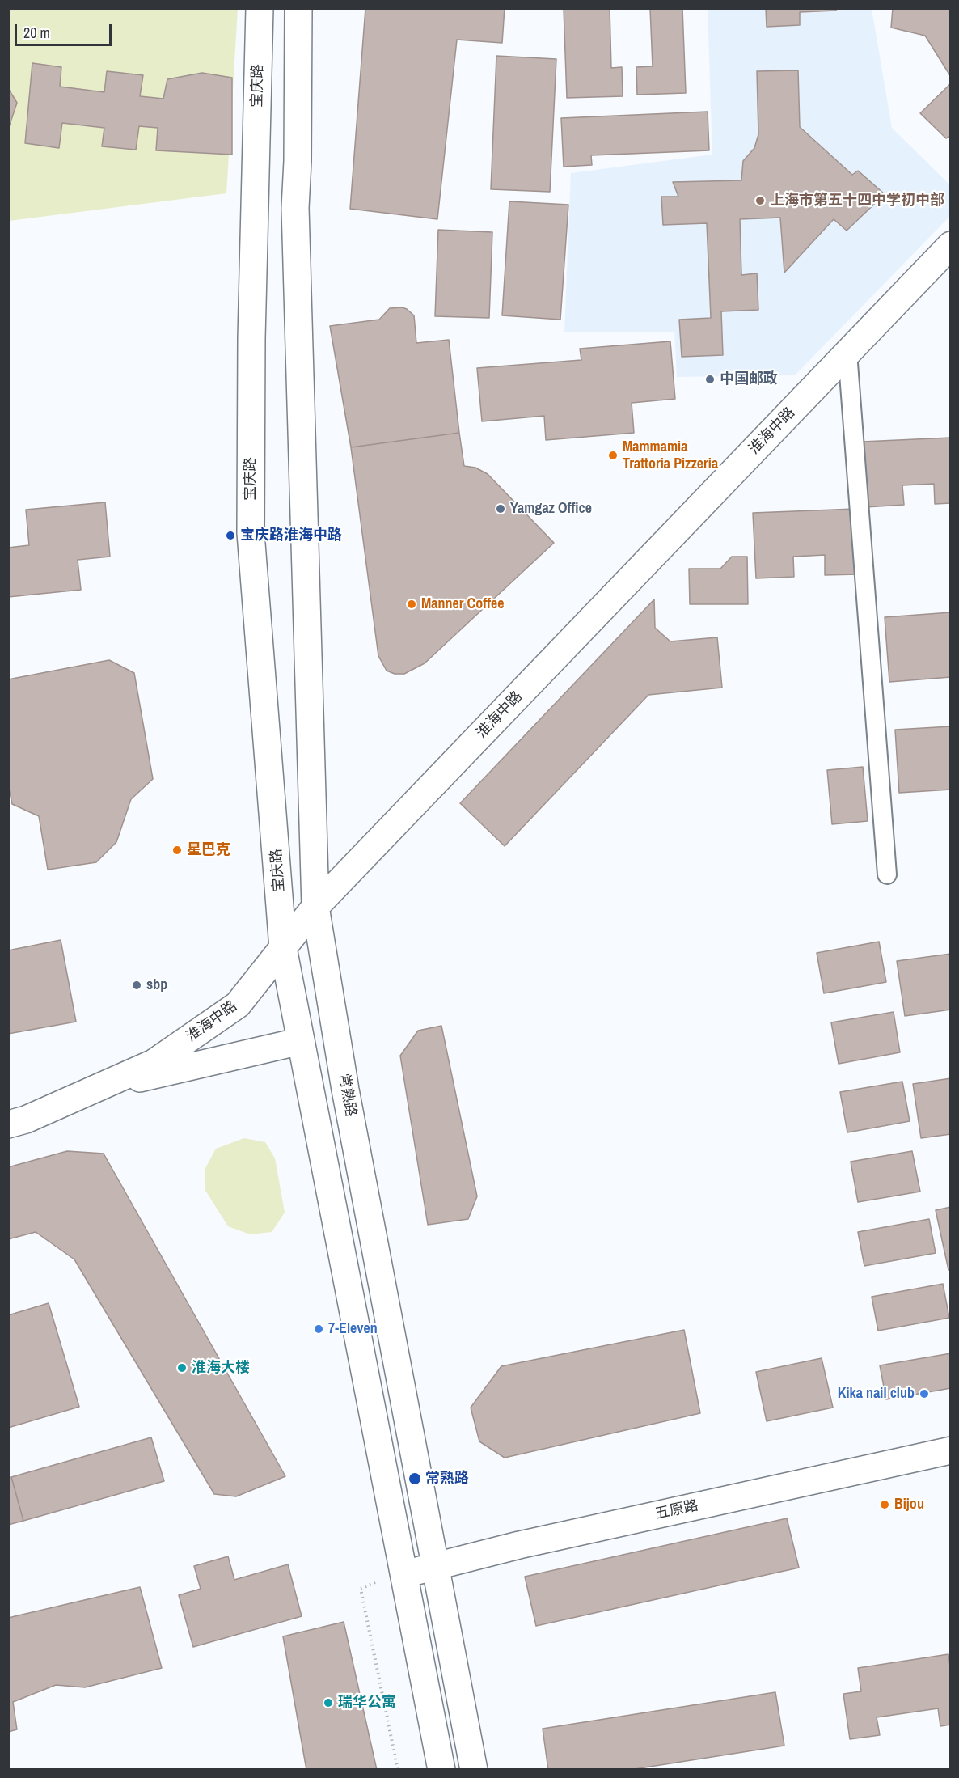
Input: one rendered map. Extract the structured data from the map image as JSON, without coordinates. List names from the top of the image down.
{
  "streets": {
    "main road": [
      "宝庆路",
      "淮海中路",
      "常熟路",
      "五原路"
    ]
  },
  "crossings": [
    ["宝庆路", "淮海中路"],
    ["淮海中路", "常熟路"],
    ["常熟路", "五原路"]
  ],
  "places": [
    "上海市第五十四中学初中部",
    "中国邮政",
    "Mammamia Trattoria Pizzeria",
    "Yamgaz Office",
    "宝庆路淮海中路",
    "Manner Coffee",
    "星巴克",
    "sbp",
    "7-Eleven",
    "淮海大楼",
    "Kika nail club",
    "常熟路",
    "Bijou",
    "瑞华公寓"
  ],
  "scale_bar": "20 m"
}
